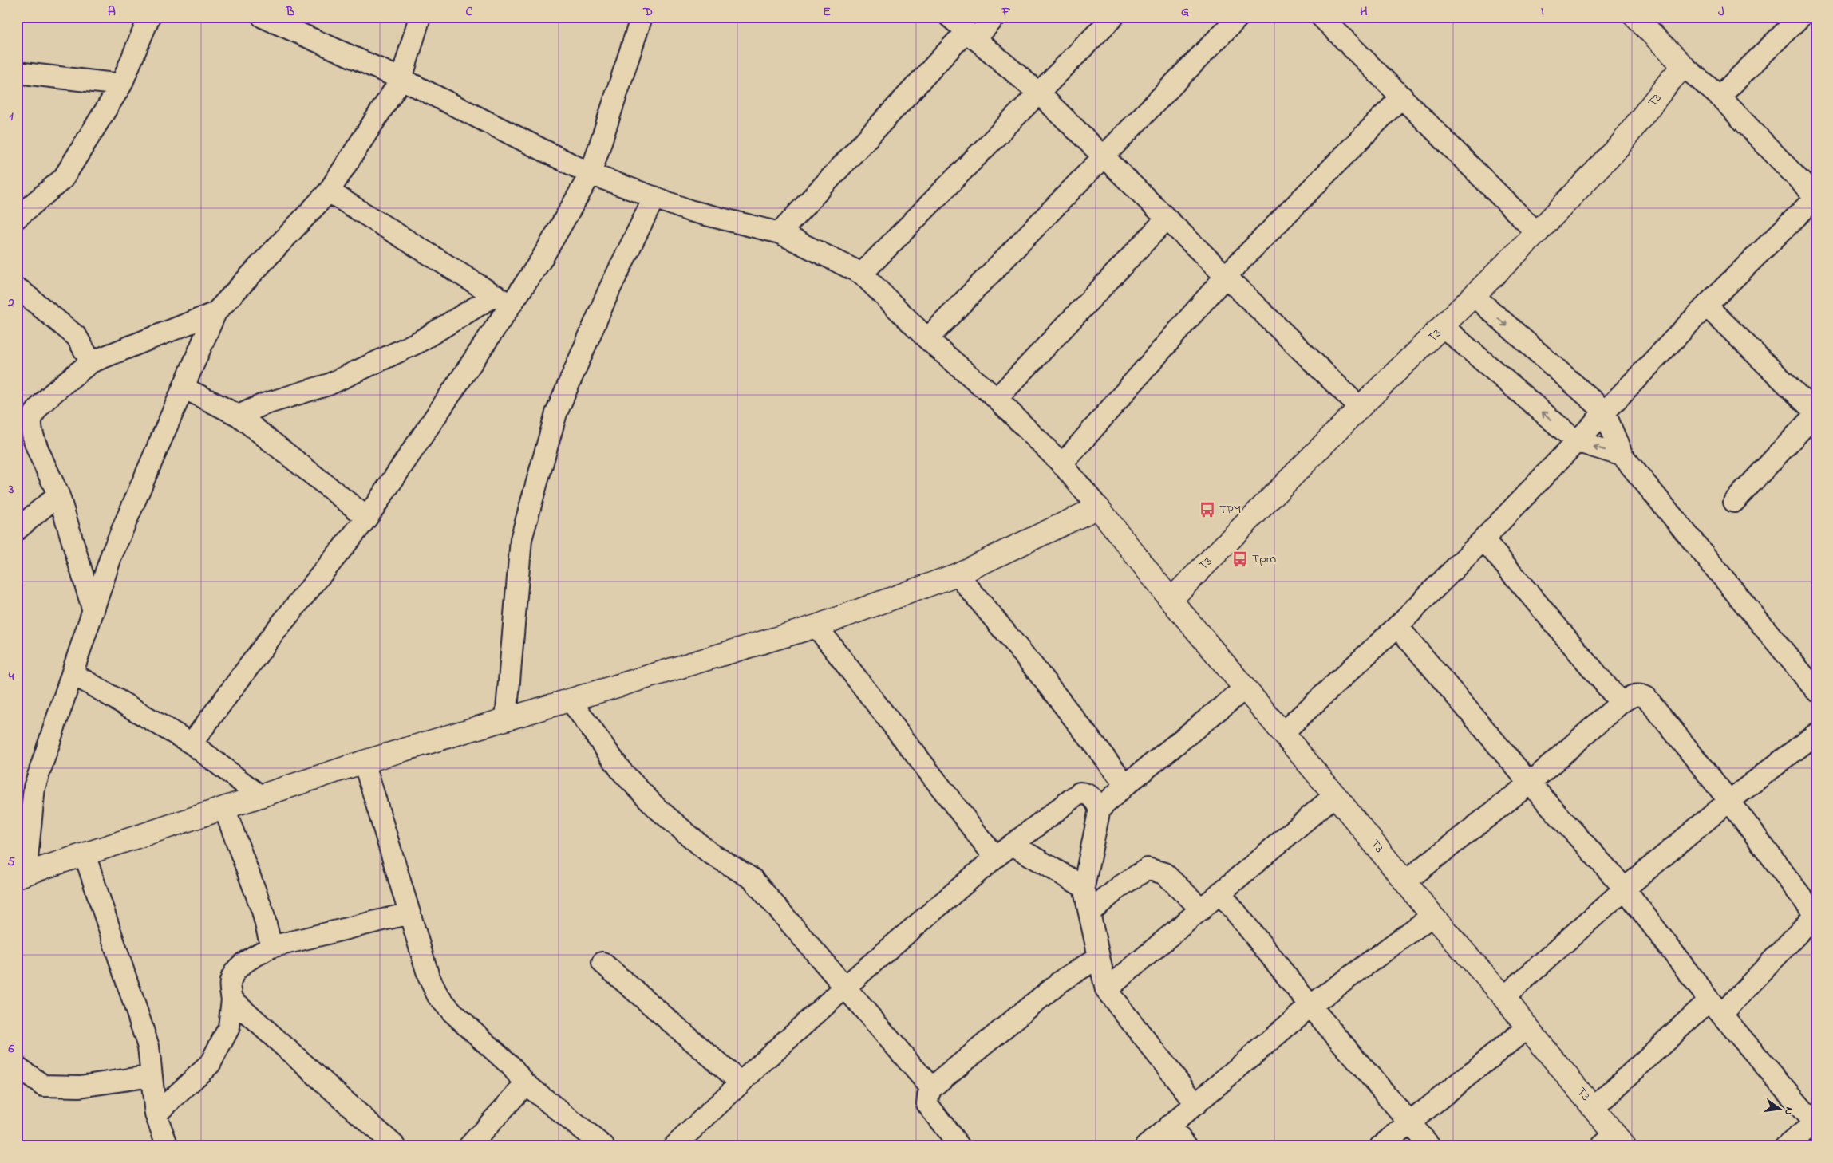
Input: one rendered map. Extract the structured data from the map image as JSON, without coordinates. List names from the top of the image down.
{
  "streets": {
    "street": ["T3"]
  },
  "places": {
    "bus stop": ["TPM", "Tpm"]
  },
  "north": "right",
  "grid": {
    "columns": [
      "A",
      "B",
      "C",
      "D",
      "E",
      "F",
      "G",
      "H",
      "I",
      "J"
    ],
    "rows": [
      "1",
      "2",
      "3",
      "4",
      "5",
      "6"
    ]
  }
}
